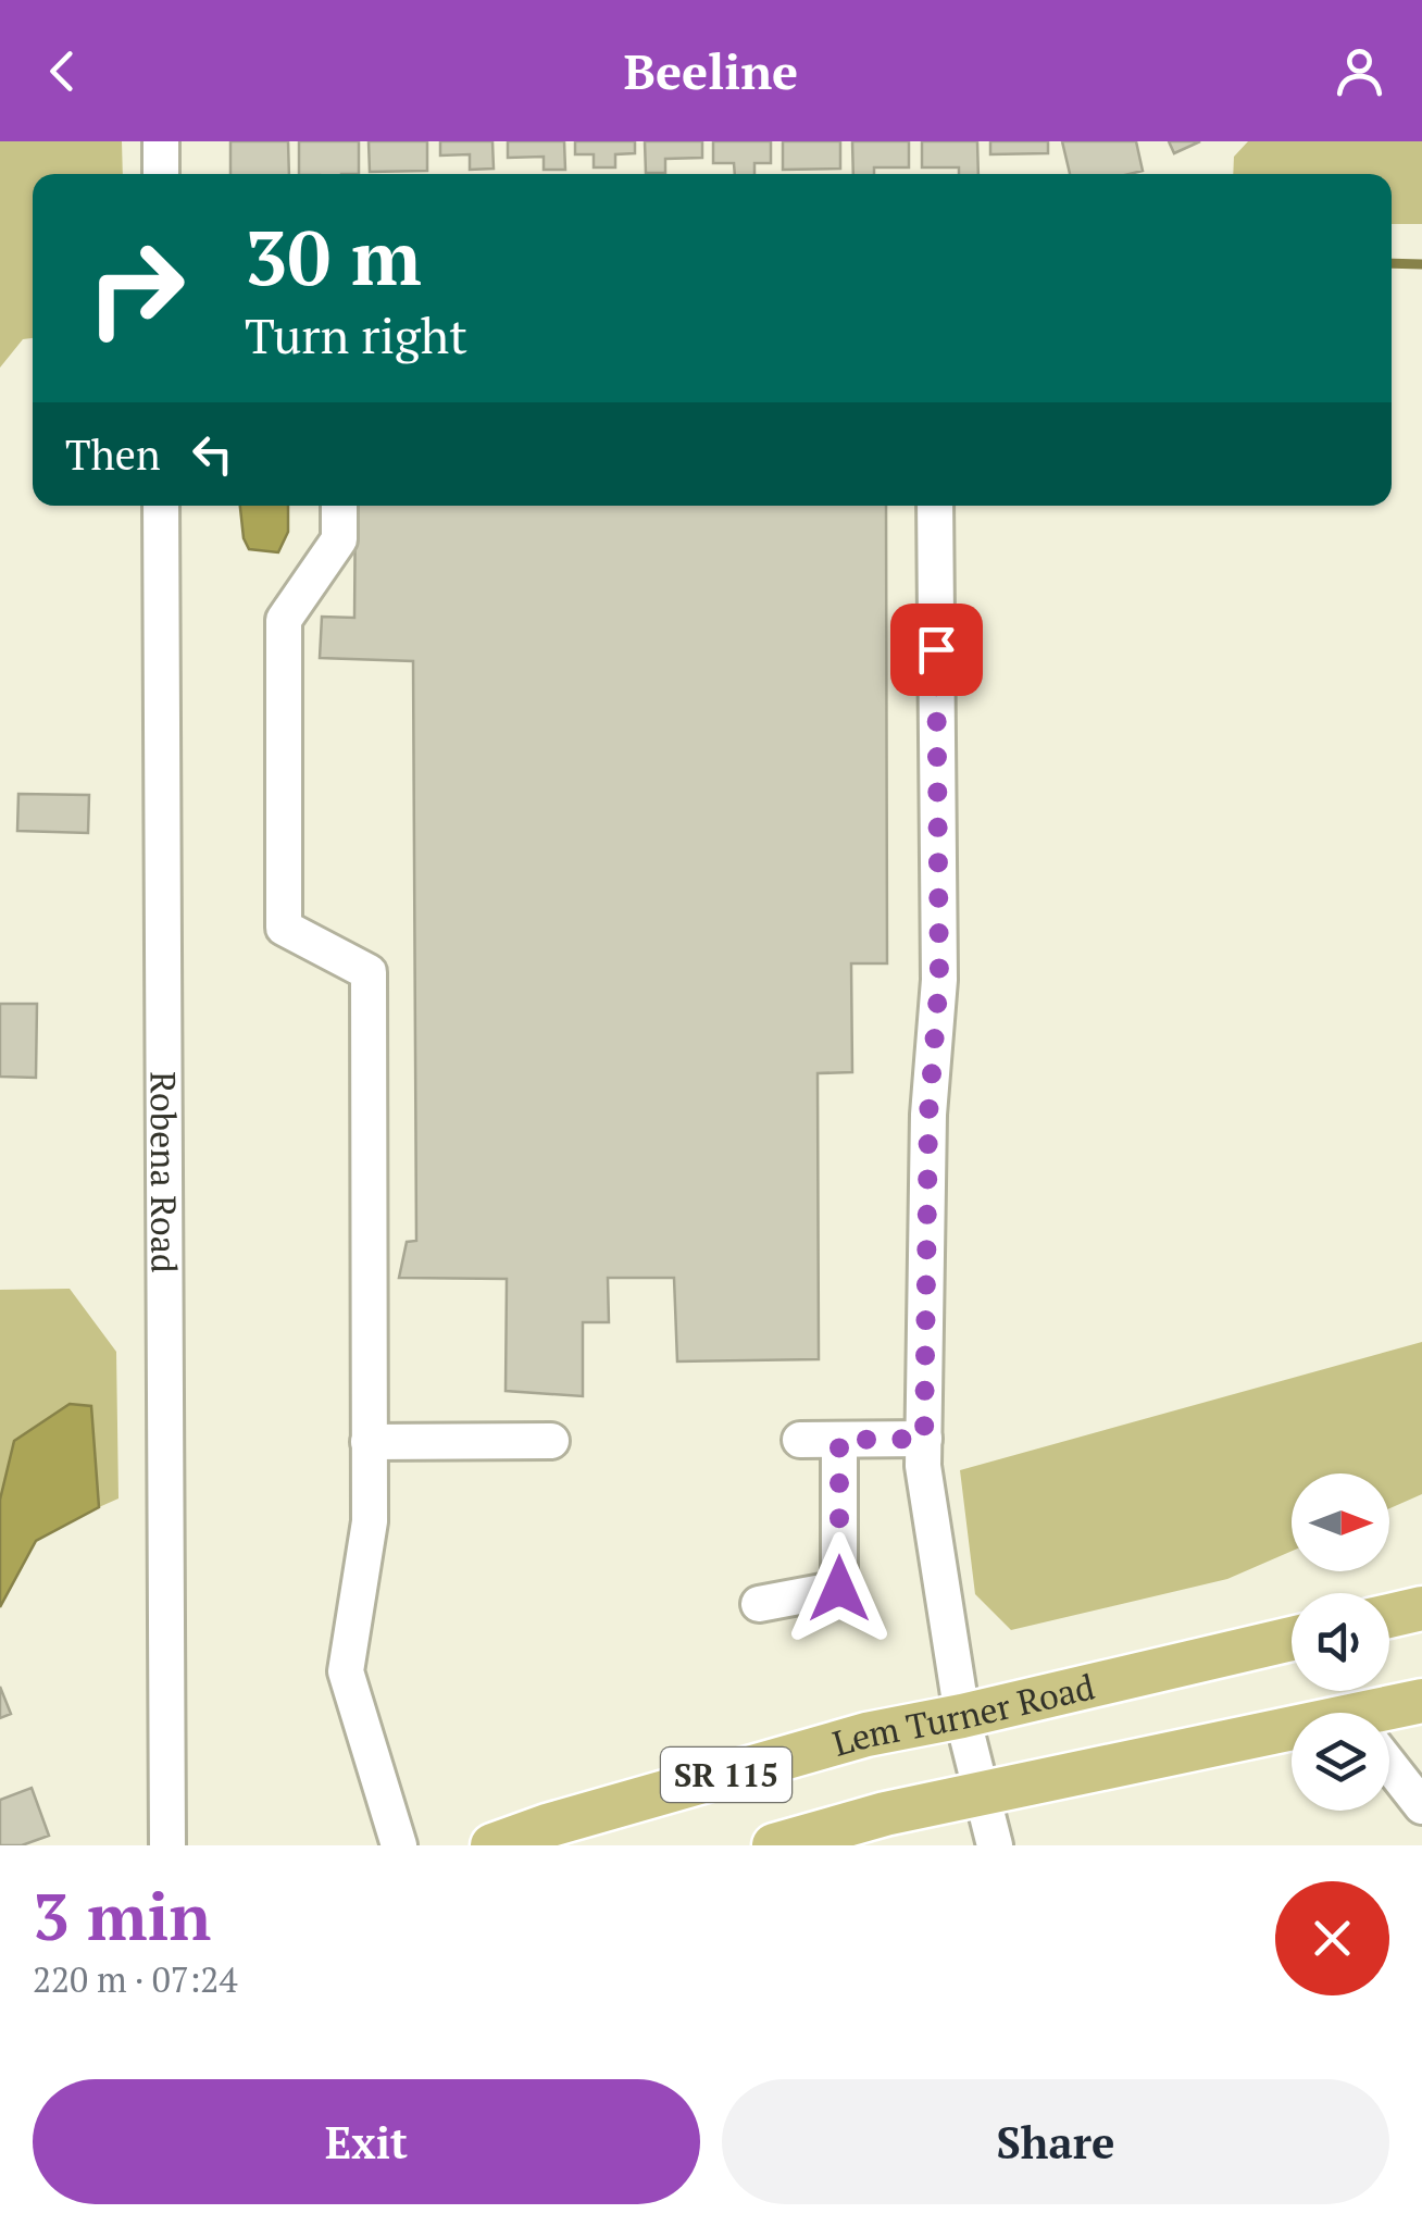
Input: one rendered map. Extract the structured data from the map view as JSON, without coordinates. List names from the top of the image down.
{
  "streets": {
    "main road": ["Lem Turner Road", "SR 115"],
    "street": ["Robena Road"]
  },
  "north": "right",
  "page": {
    "header": "Beeline",
    "turn": ["30 m", "Turn right"],
    "then": "Then",
    "heading": ["3 min", "220 m · 07:24"],
    "buttons": ["Exit", "Share"]
  }
}
